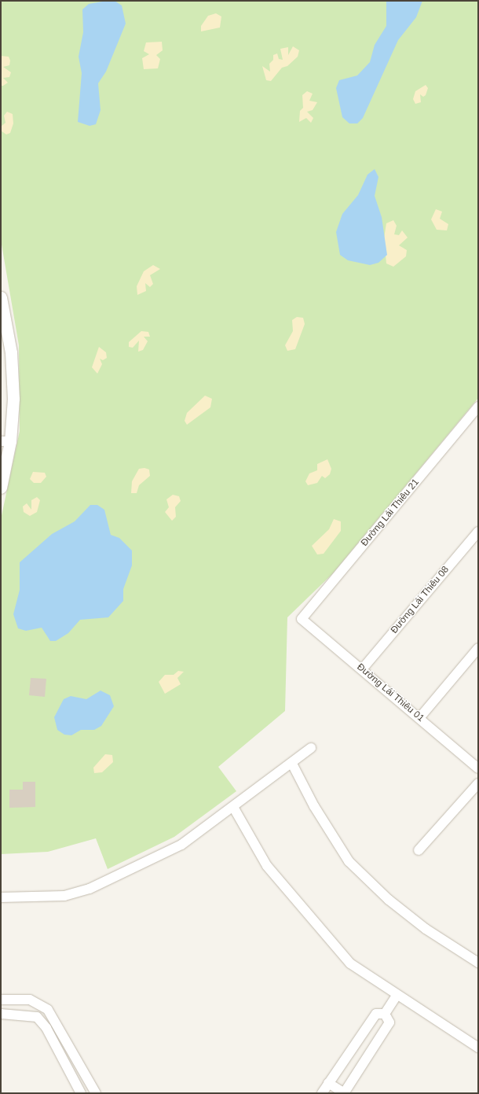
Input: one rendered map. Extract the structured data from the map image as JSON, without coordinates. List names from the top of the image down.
{
  "streets": {
    "street": ["Đường Lái Thiêu 21", "Đường Lái Thiêu 08", "Đường Lái Thiêu 01"]
  },
  "crossings": [
    ["Đường Lái Thiêu 21", "Đường Lái Thiêu 01"],
    ["Đường Lái Thiêu 08", "Đường Lái Thiêu 01"]
  ]
}
